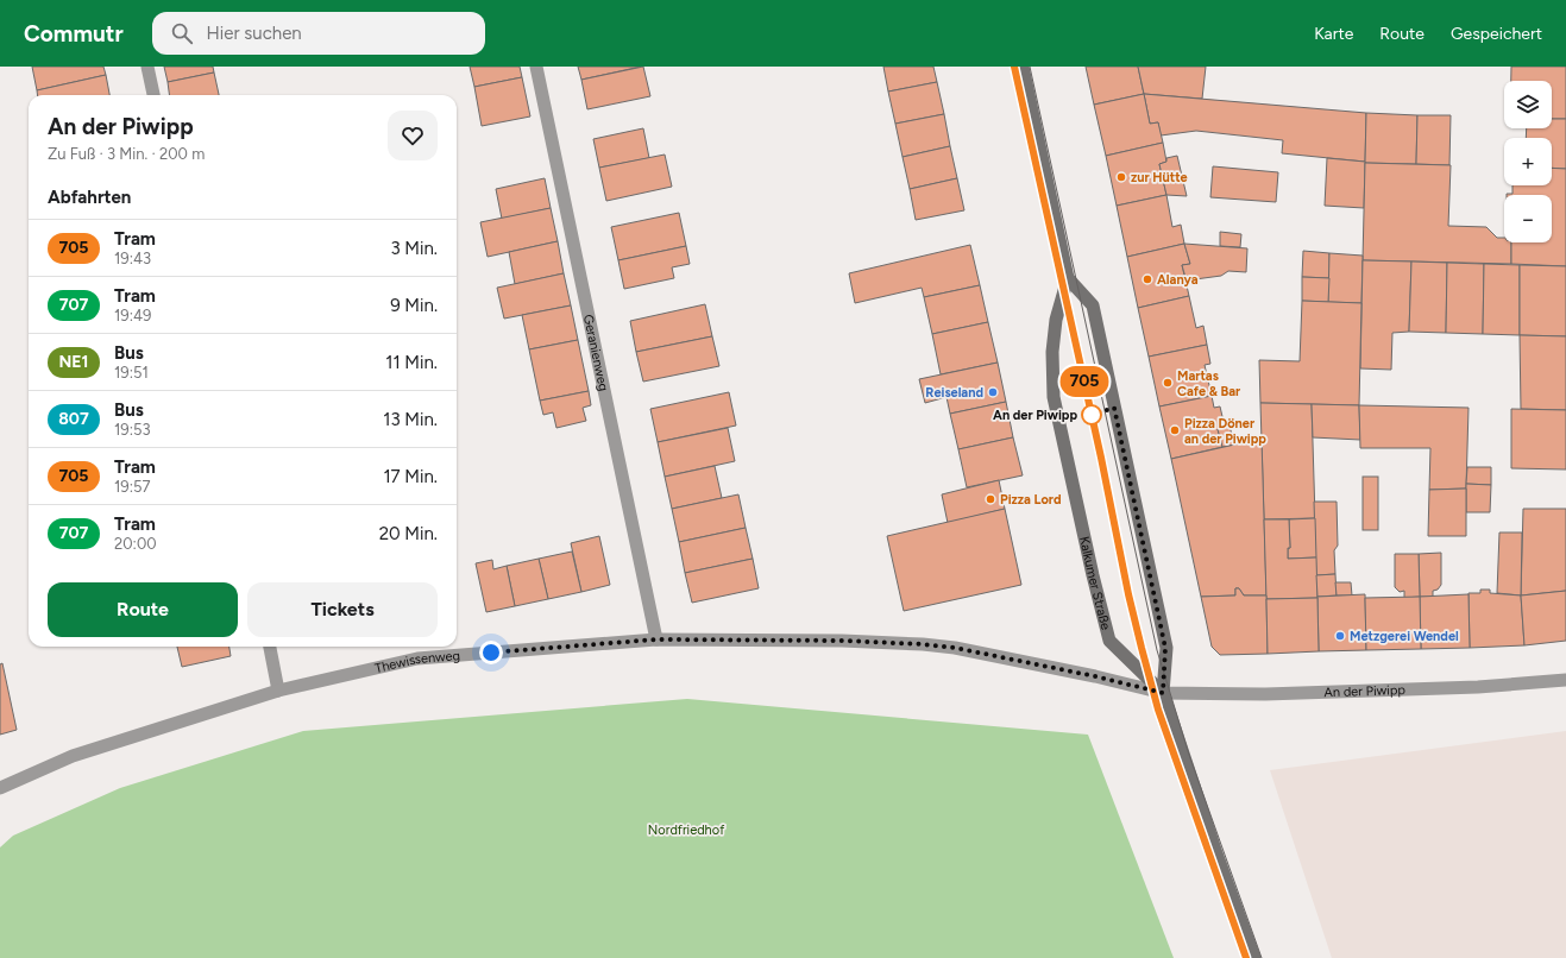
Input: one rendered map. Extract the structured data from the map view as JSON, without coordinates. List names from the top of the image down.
{
  "streets": {
    "main road": ["Kalkumer Straße"],
    "street": ["Geranienweg", "Thewissenweg", "An der Piwipp"]
  },
  "crossings": [
    ["Geranienweg", "Thewissenweg"],
    ["Kalkumer Straße", "Thewissenweg"],
    ["Kalkumer Straße", "An der Piwipp"],
    ["Thewissenweg", "An der Piwipp"]
  ],
  "parks": ["Nordfriedhof"],
  "places": [
    "zur Hütte",
    "Alanya",
    "Martas Cafe & Bar",
    "Reiseland",
    "An der Piwipp",
    "Pizza Döner an der Piwipp",
    "Pizza Lord",
    "Metzgerei Wendel"
  ],
  "lines": ["tram line 705"],
  "page": {
    "header": "Commutr",
    "search": "Hier suchen",
    "nav": ["Karte", "Route", "Gespeichert"],
    "on_map": "705",
    "map_buttons": ["+", "−"],
    "heading": [
      ["An der Piwipp", "Zu Fuß · 3 Min. · 200 m"],
      "Abfahrten"
    ],
    "list": [
      {
        "mark": "705",
        "name": "Tram",
        "note": "19:43",
        "value": "3 Min."
      },
      {
        "mark": "707",
        "name": "Tram",
        "note": "19:49",
        "value": "9 Min."
      },
      {
        "mark": "NE1",
        "name": "Bus",
        "note": "19:51",
        "value": "11 Min."
      },
      {
        "mark": "807",
        "name": "Bus",
        "note": "19:53",
        "value": "13 Min."
      },
      {
        "mark": "705",
        "name": "Tram",
        "note": "19:57",
        "value": "17 Min."
      },
      {
        "mark": "707",
        "name": "Tram",
        "note": "20:00",
        "value": "20 Min."
      }
    ],
    "buttons": ["Route", "Tickets"]
  }
}
